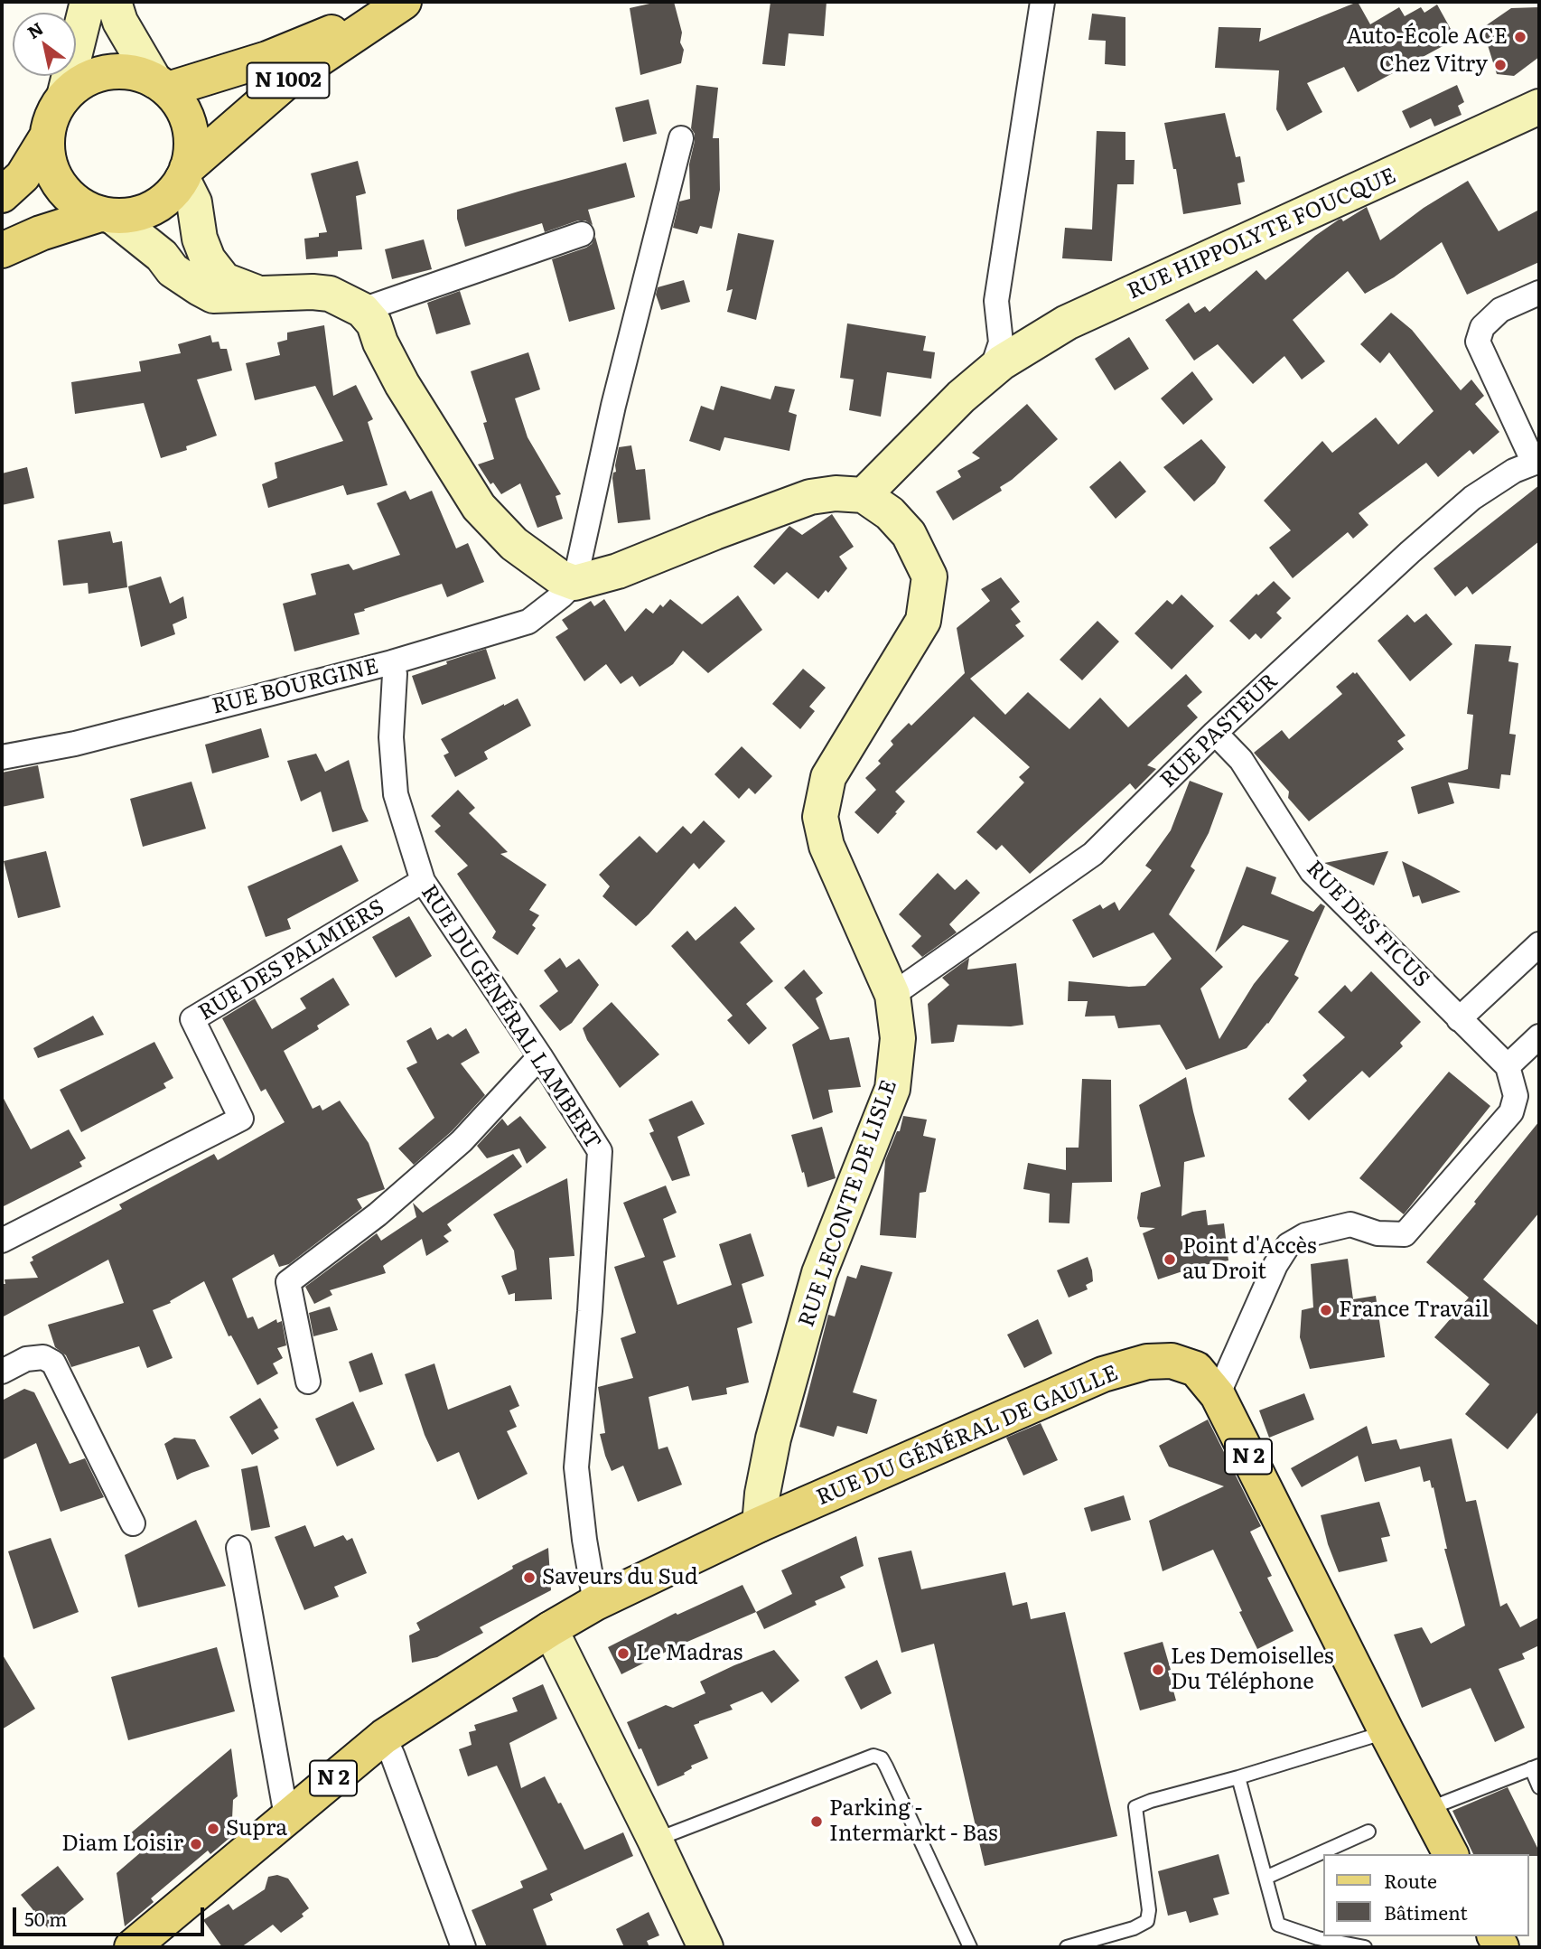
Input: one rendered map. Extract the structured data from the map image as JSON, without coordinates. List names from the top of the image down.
{
  "streets": {
    "main road": [
      "N 1002",
      "RUE HIPPOLYTE FOUCQUE",
      "RUE LECONTE DE LISLE",
      "RUE DU GÉNÉRAL DE GAULLE",
      "N 2"
    ],
    "street": [
      "RUE BOURGINE",
      "RUE PASTEUR",
      "RUE DES FICUS",
      "RUE DES PALMIERS",
      "RUE DU GÉNÉRAL LAMBERT"
    ]
  },
  "crossings": [
    ["RUE HIPPOLYTE FOUCQUE", "RUE LECONTE DE LISLE"],
    ["RUE BOURGINE", "RUE DU GÉNÉRAL LAMBERT"],
    ["RUE PASTEUR", "RUE DES FICUS"],
    ["RUE PASTEUR", "RUE LECONTE DE LISLE"],
    ["RUE DES PALMIERS", "RUE DU GÉNÉRAL LAMBERT"],
    ["RUE DU GÉNÉRAL LAMBERT", "N 2"],
    ["RUE LECONTE DE LISLE", "RUE DU GÉNÉRAL DE GAULLE"],
    ["RUE LECONTE DE LISLE", "N 2"],
    ["RUE DU GÉNÉRAL DE GAULLE", "N 2"]
  ],
  "places": [
    "Auto-École ACE",
    "Chez Vitry",
    "Point d'Accès au Droit",
    "France Travail",
    "Saveurs du Sud",
    "Le Madras",
    "Les Demoiselles Du Téléphone",
    "Parking - Intermarkt - Bas",
    "Supra",
    "Diam Loisir"
  ],
  "legend": ["Route", "Bâtiment"],
  "scale_bar": "50 m",
  "north": "top left"
}
